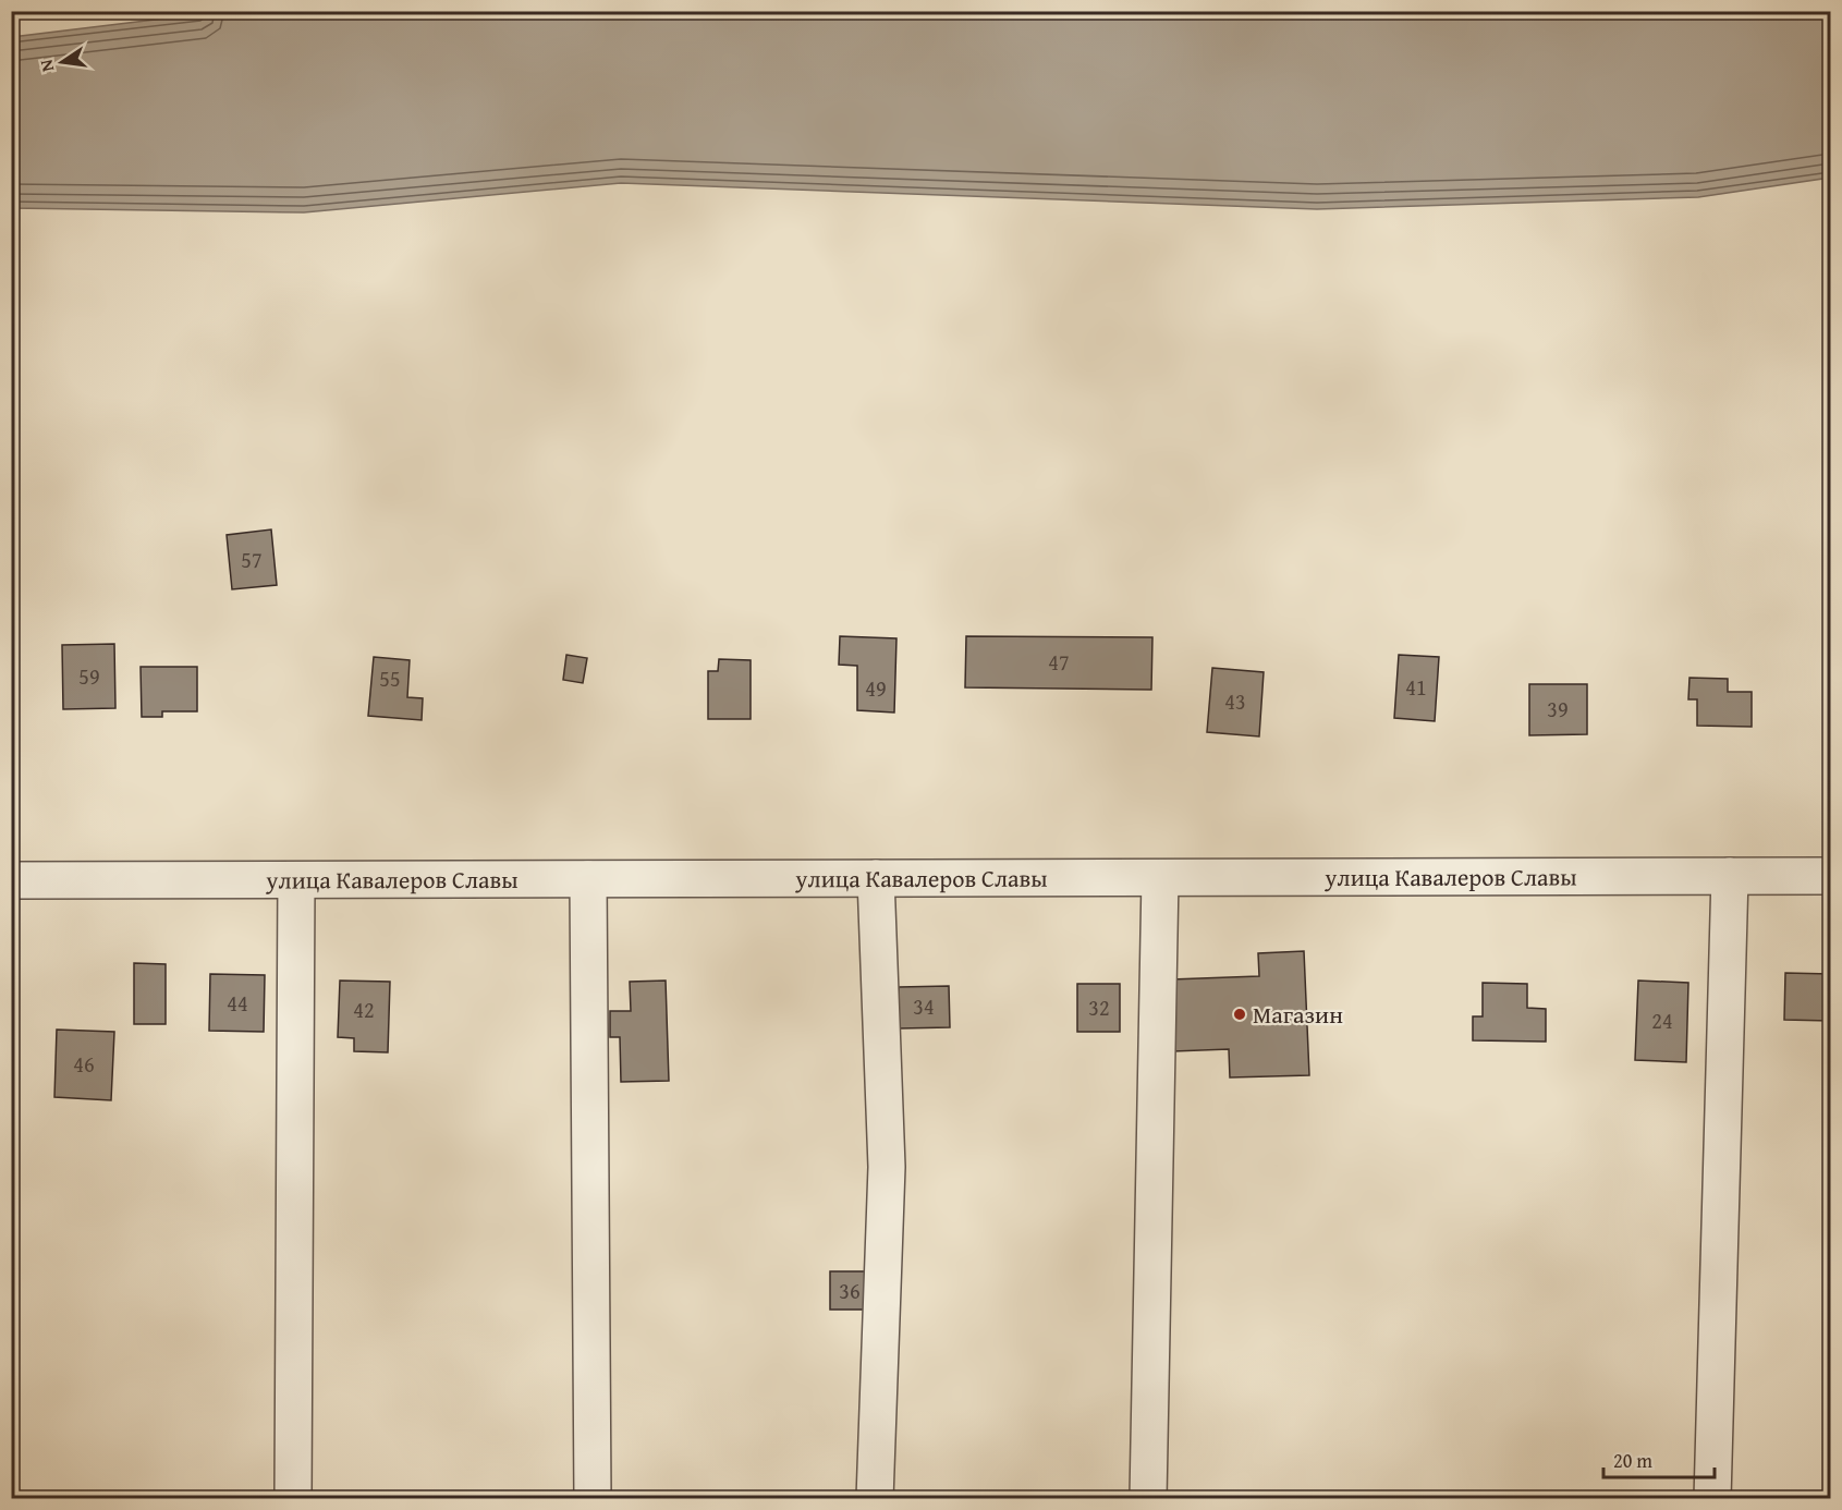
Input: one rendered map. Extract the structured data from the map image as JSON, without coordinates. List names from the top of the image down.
{
  "streets": {
    "street": ["улица Кавалеров Славы"]
  },
  "places": ["Магазин"],
  "house_numbers": [
    "57",
    "47",
    "59",
    "55",
    "41",
    "49",
    "43",
    "39",
    "44",
    "34",
    "32",
    "42",
    "24",
    "46",
    "36"
  ],
  "scale_bar": "20 m",
  "north": "left"
}
